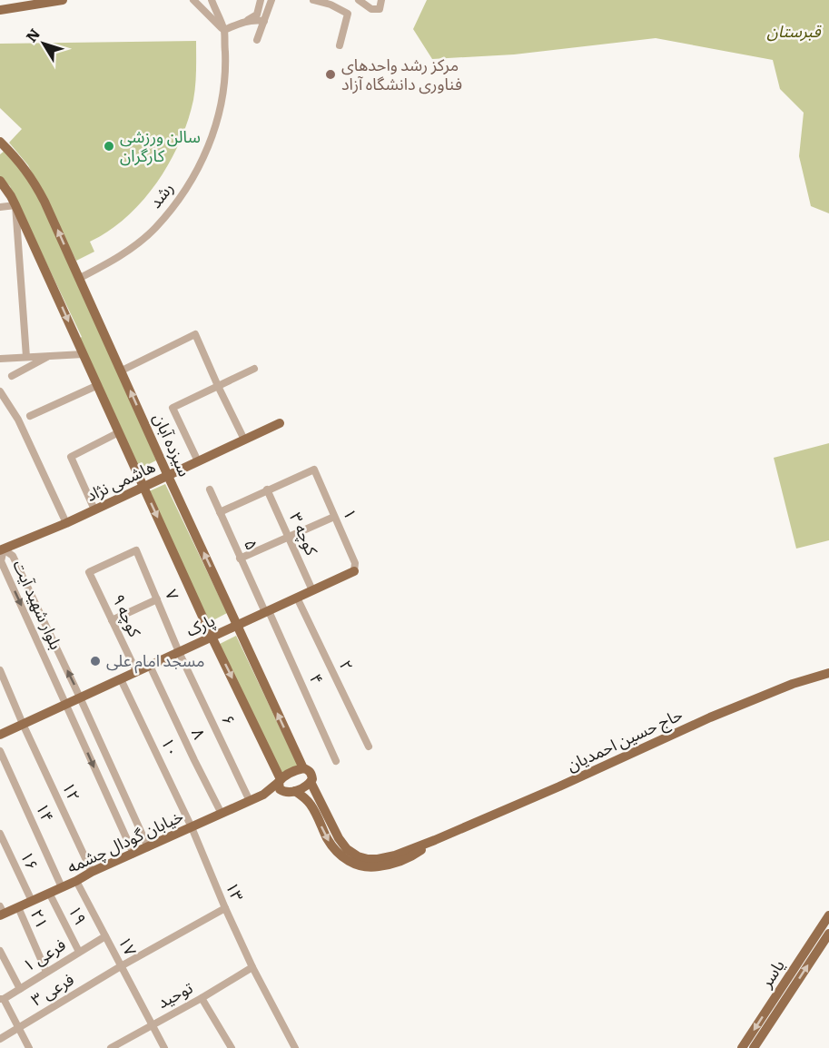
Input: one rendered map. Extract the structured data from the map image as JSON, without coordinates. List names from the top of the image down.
{
  "streets": {
    "main road": [
      "سیزده آبان",
      "هاشمی نژاد",
      "پارک",
      "حاج حسین احمدیان",
      "خیابان گودال چشمه",
      "یاسر"
    ],
    "street": [
      "رشد",
      "۱",
      "کوچه ۳",
      "۵",
      "۷",
      "بلوار شهید آیت",
      "کوچه ۹",
      "۲",
      "۴",
      "۶",
      "۸",
      "۱۰",
      "۱۲",
      "۱۴",
      "۱۶",
      "۱۳",
      "۱۹",
      "۲۱",
      "۱۷",
      "فرعی ۱",
      "فرعی ۳",
      "توحید"
    ]
  },
  "crossings": [
    ["رشد", "سیزده آبان"],
    ["سیزده آبان", "هاشمی نژاد"],
    ["سیزده آبان", "پارک"],
    ["سیزده آبان", "حاج حسین احمدیان"],
    ["هاشمی نژاد", "بلوار شهید آیت"],
    ["۱", "کوچه ۳"],
    ["۱", "پارک"],
    ["کوچه ۳", "پارک"],
    ["۵", "پارک"],
    ["۵", "۴"],
    ["۷", "کوچه ۹"],
    ["۷", "پارک"],
    ["۷", "۶"],
    ["بلوار شهید آیت", "پارک"],
    ["بلوار شهید آیت", "خیابان گودال چشمه"],
    ["کوچه ۹", "پارک"],
    ["پارک", "۲"],
    ["پارک", "۴"],
    ["پارک", "۶"],
    ["پارک", "۸"],
    ["پارک", "۱۰"],
    ["پارک", "۱۲"],
    ["۶", "خیابان گودال چشمه"],
    ["۸", "خیابان گودال چشمه"],
    ["۱۰", "خیابان گودال چشمه"],
    ["۱۰", "۱۳"],
    ["۱۲", "خیابان گودال چشمه"],
    ["۱۴", "خیابان گودال چشمه"],
    ["خیابان گودال چشمه", "۱۶"],
    ["خیابان گودال چشمه", "۱۳"],
    ["خیابان گودال چشمه", "۱۹"],
    ["خیابان گودال چشمه", "۲۱"],
    ["خیابان گودال چشمه", "۱۷"],
    ["۱۳", "فرعی ۳"],
    ["۱۳", "توحید"],
    ["۱۹", "فرعی ۱"],
    ["۲۱", "فرعی ۱"],
    ["۱۷", "فرعی ۱"],
    ["۱۷", "فرعی ۳"],
    ["۱۷", "توحید"]
  ],
  "parks": ["قبرستان"],
  "places": ["مرکز رشد واحدهای فناوری دانشگاه آزاد", "سالن ورزشی کارگران", "مسجد امام علی"],
  "north": "top left"
}
